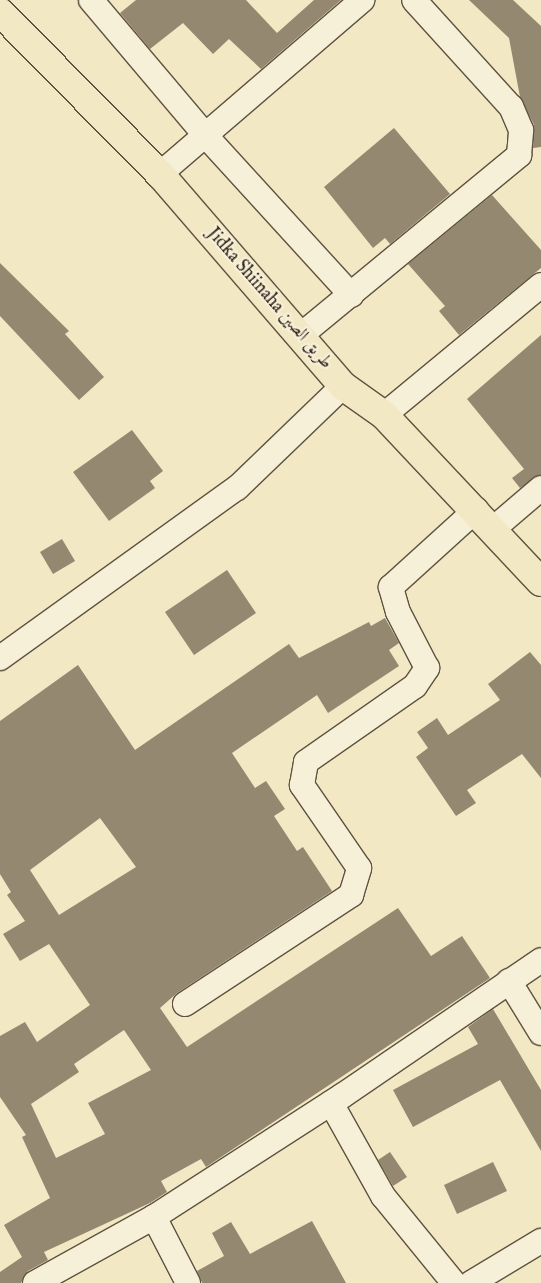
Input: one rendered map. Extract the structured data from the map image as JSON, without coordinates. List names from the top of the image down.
{
  "streets": {
    "main road": ["Jidka Shiinaha طريق الصين"]
  }
}
